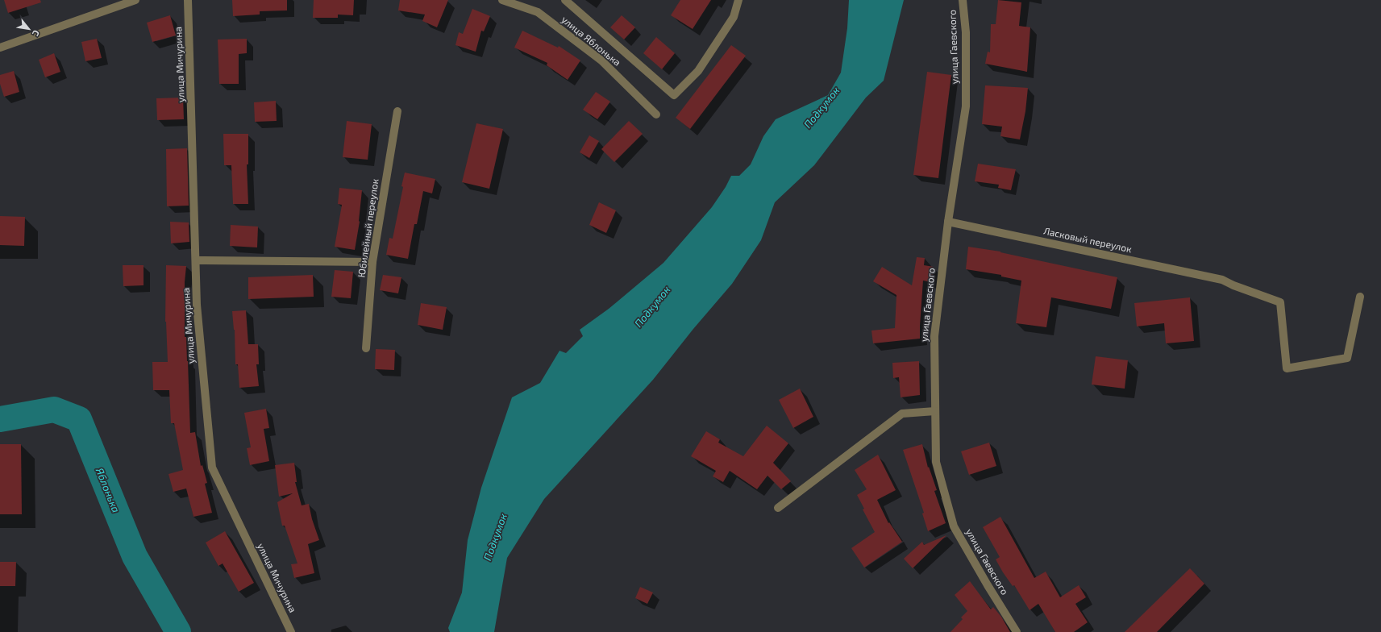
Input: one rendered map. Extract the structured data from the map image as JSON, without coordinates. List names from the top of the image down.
{
  "streets": {
    "street": [
      "улица Яблонька",
      "улица Гаевского",
      "улица Мичурина",
      "Юбилейный переулок",
      "Ласковый переулок"
    ]
  },
  "crossings": [
    ["улица Гаевского", "Ласковый переулок"]
  ],
  "water": ["Подкумок", "Яблонька"],
  "north": "bottom right"
}
